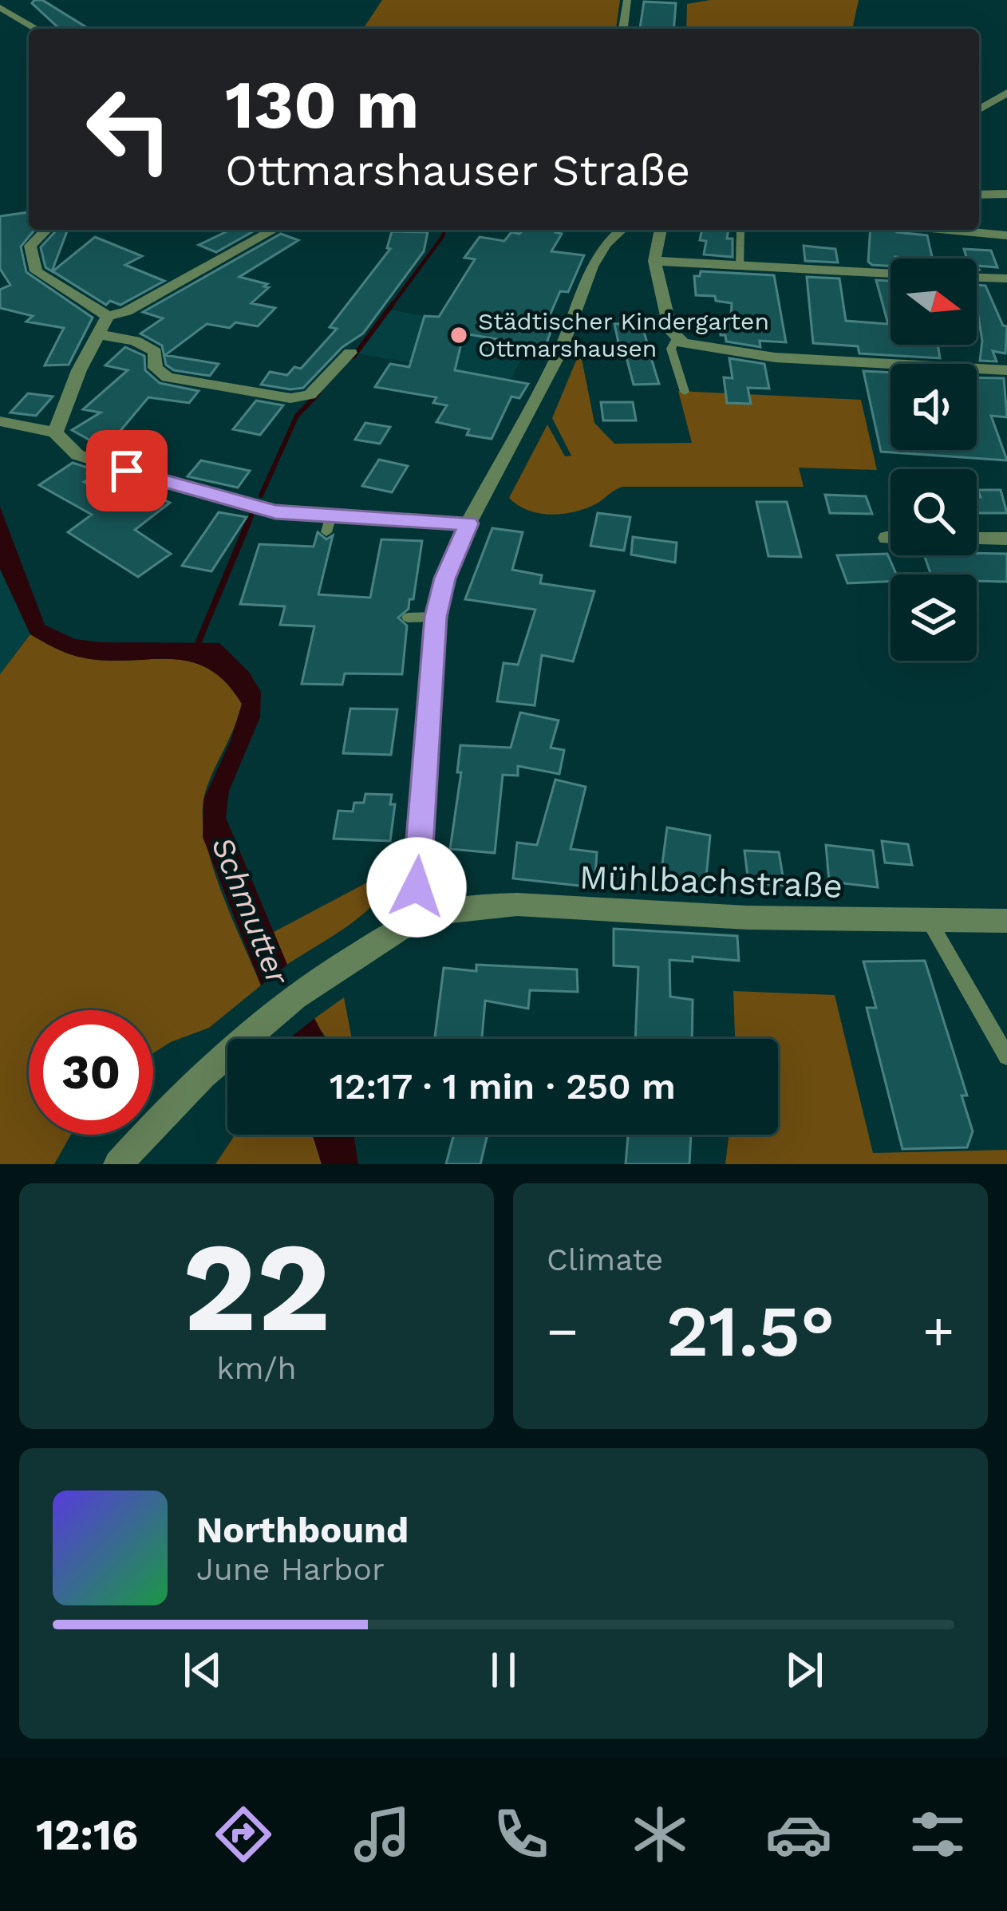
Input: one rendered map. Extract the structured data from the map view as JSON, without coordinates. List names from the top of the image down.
{
  "streets": {
    "street": ["Mühlbachstraße"]
  },
  "water": ["Schmutter"],
  "places": ["Städtischer Kindergarten Ottmarshausen"],
  "north": "right",
  "page": {
    "turn": ["130 m", "Ottmarshauser Straße"],
    "limit": "30",
    "trip": "12:17 · 1 min · 250 m",
    "tile": [
      ["22", "km/h"],
      "Climate"
    ],
    "heat": ["−", "21.5°", "+"],
    "song": ["Northbound", "June Harbor"],
    "tabs": "12:16"
  }
}
